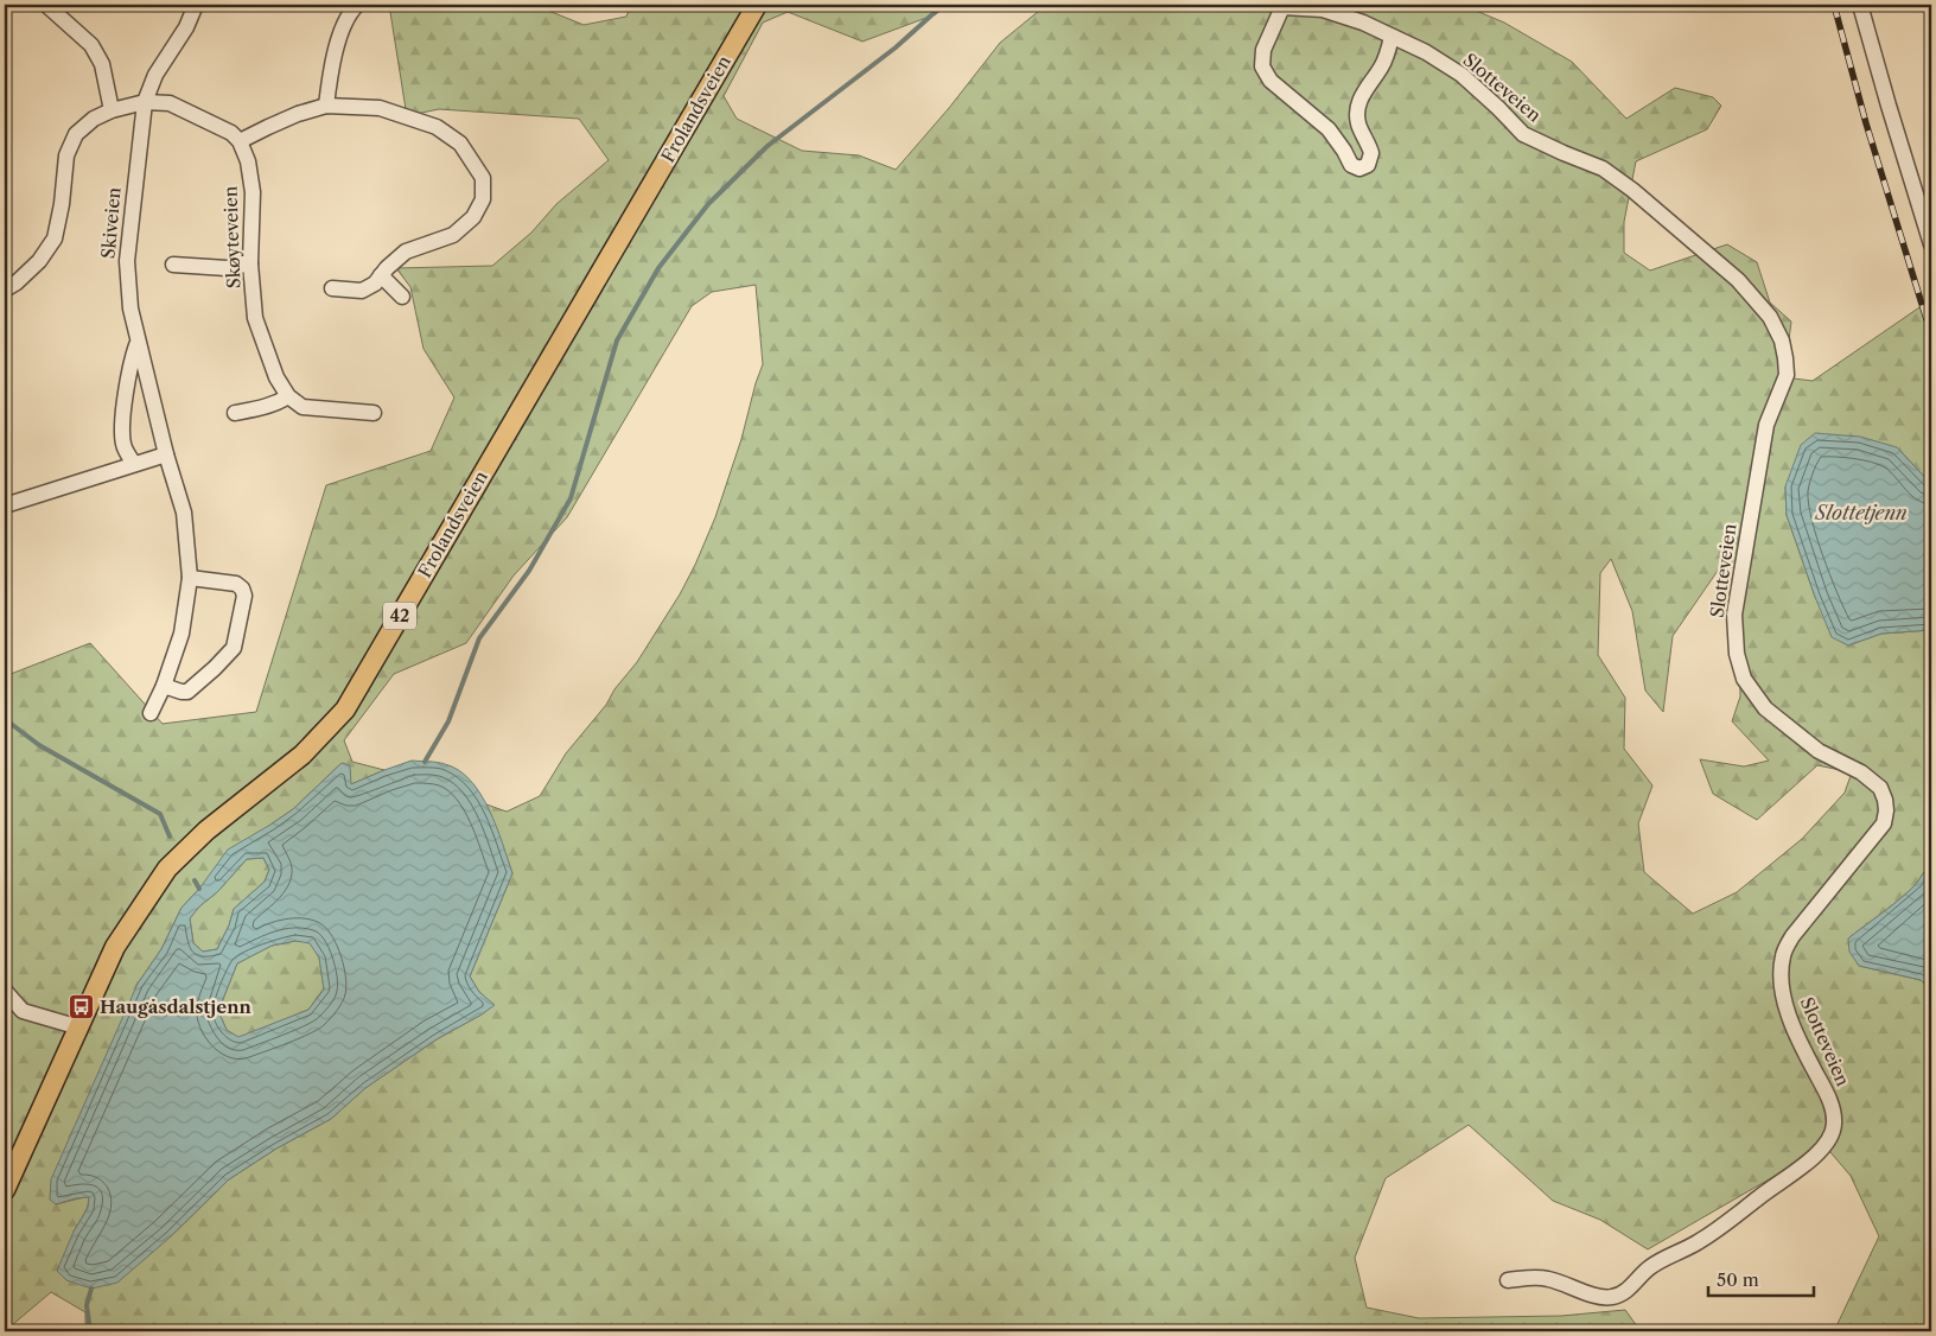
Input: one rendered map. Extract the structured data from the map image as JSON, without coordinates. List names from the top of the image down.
{
  "streets": {
    "main road": ["Frolandsveien", "42"],
    "street": ["Slotteveien", "Skiveien", "Skøyteveien"]
  },
  "water": ["Slottetjenn"],
  "places": {
    "bus stop": ["Haugåsdalstjenn"]
  },
  "scale_bar": "50 m"
}
